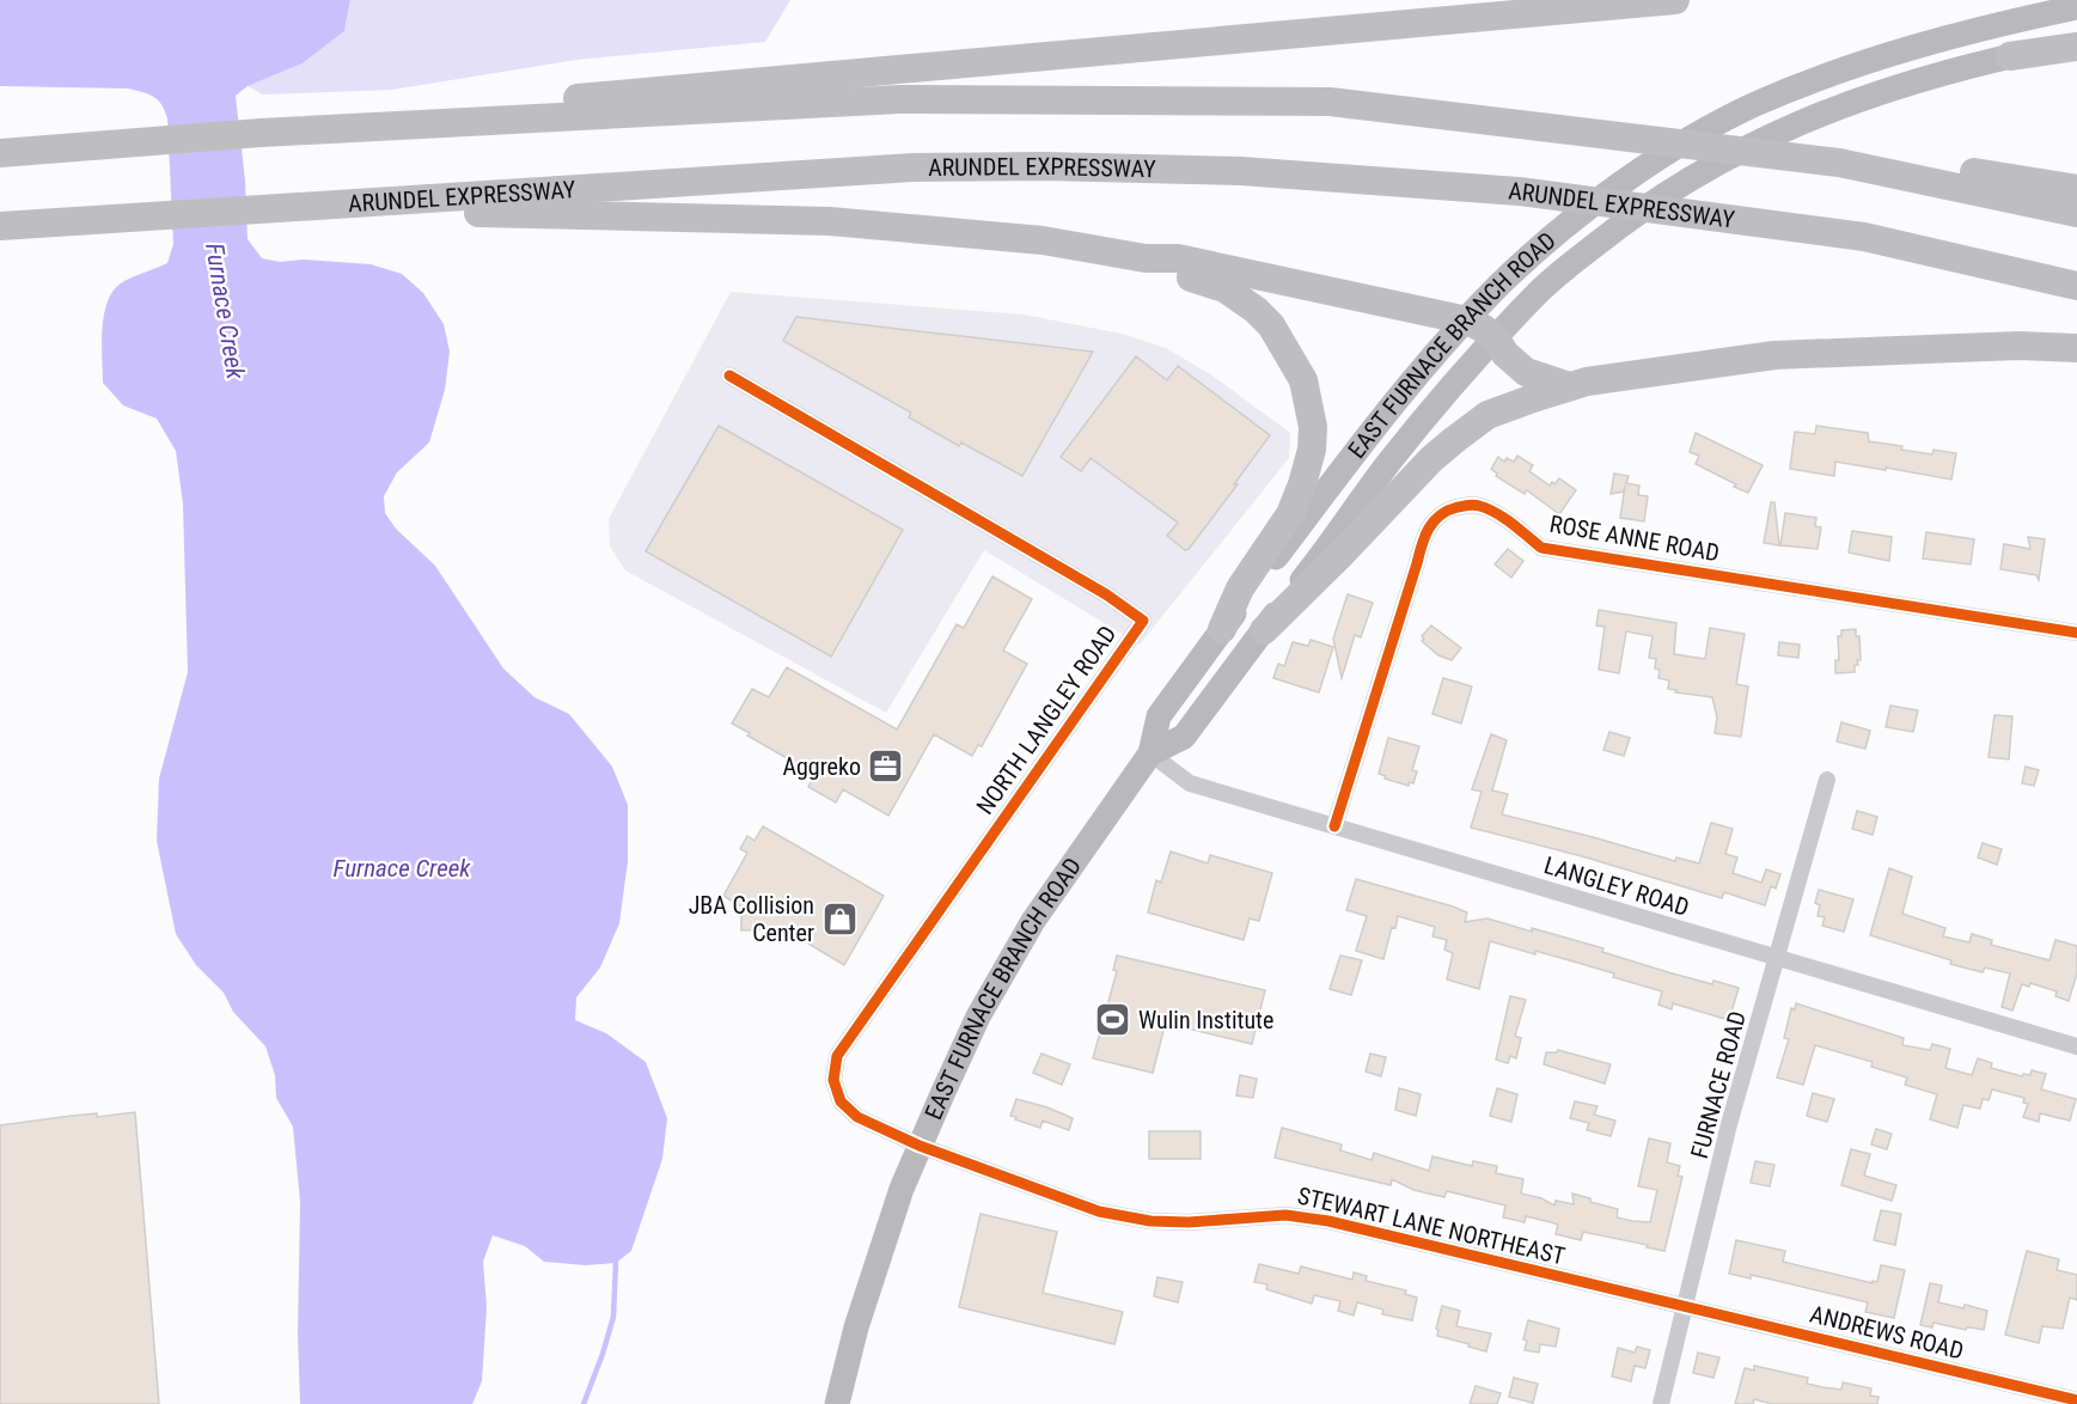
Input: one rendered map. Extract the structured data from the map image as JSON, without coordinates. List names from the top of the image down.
{
  "streets": {
    "highway": ["ARUNDEL EXPRESSWAY"],
    "main road": ["EAST FURNACE BRANCH ROAD"],
    "street": [
      "ROSE ANNE ROAD",
      "NORTH LANGLEY ROAD",
      "LANGLEY ROAD",
      "FURNACE ROAD",
      "STEWART LANE NORTHEAST",
      "ANDREWS ROAD"
    ]
  },
  "crossings": [
    ["EAST FURNACE BRANCH ROAD", "NORTH LANGLEY ROAD"],
    ["EAST FURNACE BRANCH ROAD", "LANGLEY ROAD"],
    ["EAST FURNACE BRANCH ROAD", "STEWART LANE NORTHEAST"],
    ["ROSE ANNE ROAD", "LANGLEY ROAD"],
    ["NORTH LANGLEY ROAD", "STEWART LANE NORTHEAST"],
    ["LANGLEY ROAD", "FURNACE ROAD"],
    ["FURNACE ROAD", "STEWART LANE NORTHEAST"],
    ["FURNACE ROAD", "ANDREWS ROAD"],
    ["STEWART LANE NORTHEAST", "ANDREWS ROAD"]
  ],
  "water": ["Furnace Creek"],
  "places": {
    "office": ["Aggreko"],
    "shop": ["JBA Collision Center"],
    "sports": ["Wulin Institute"]
  }
}
